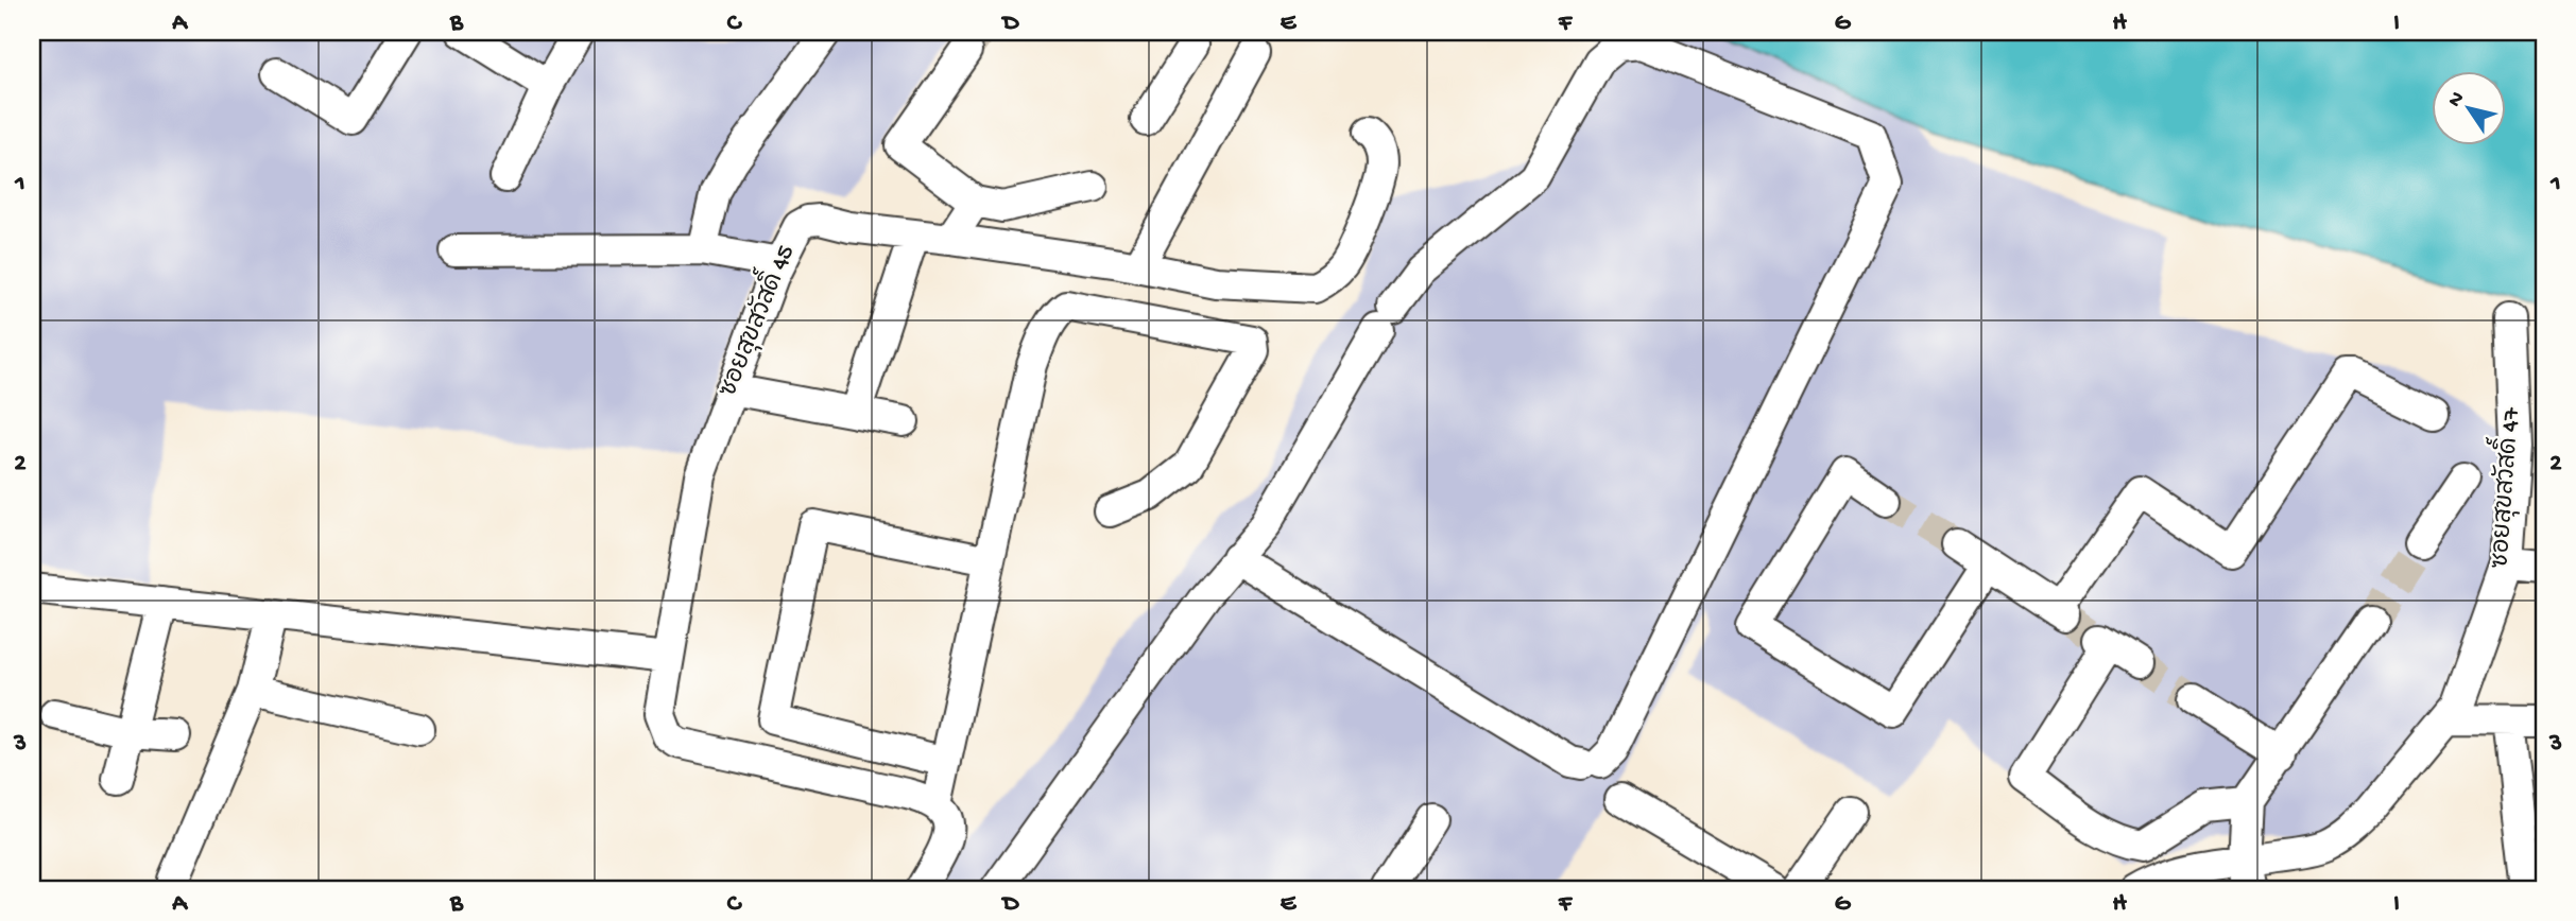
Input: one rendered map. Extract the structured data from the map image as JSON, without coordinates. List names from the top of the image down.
{
  "streets": {
    "street": ["ซอยสุขสวัสดิ์ 45", "ซอยสุขสวัสดิ์ 47"]
  },
  "north": "top left",
  "grid": {
    "columns": [
      "A",
      "B",
      "C",
      "D",
      "E",
      "F",
      "G",
      "H",
      "I"
    ],
    "rows": ["1", "2", "3"]
  }
}
